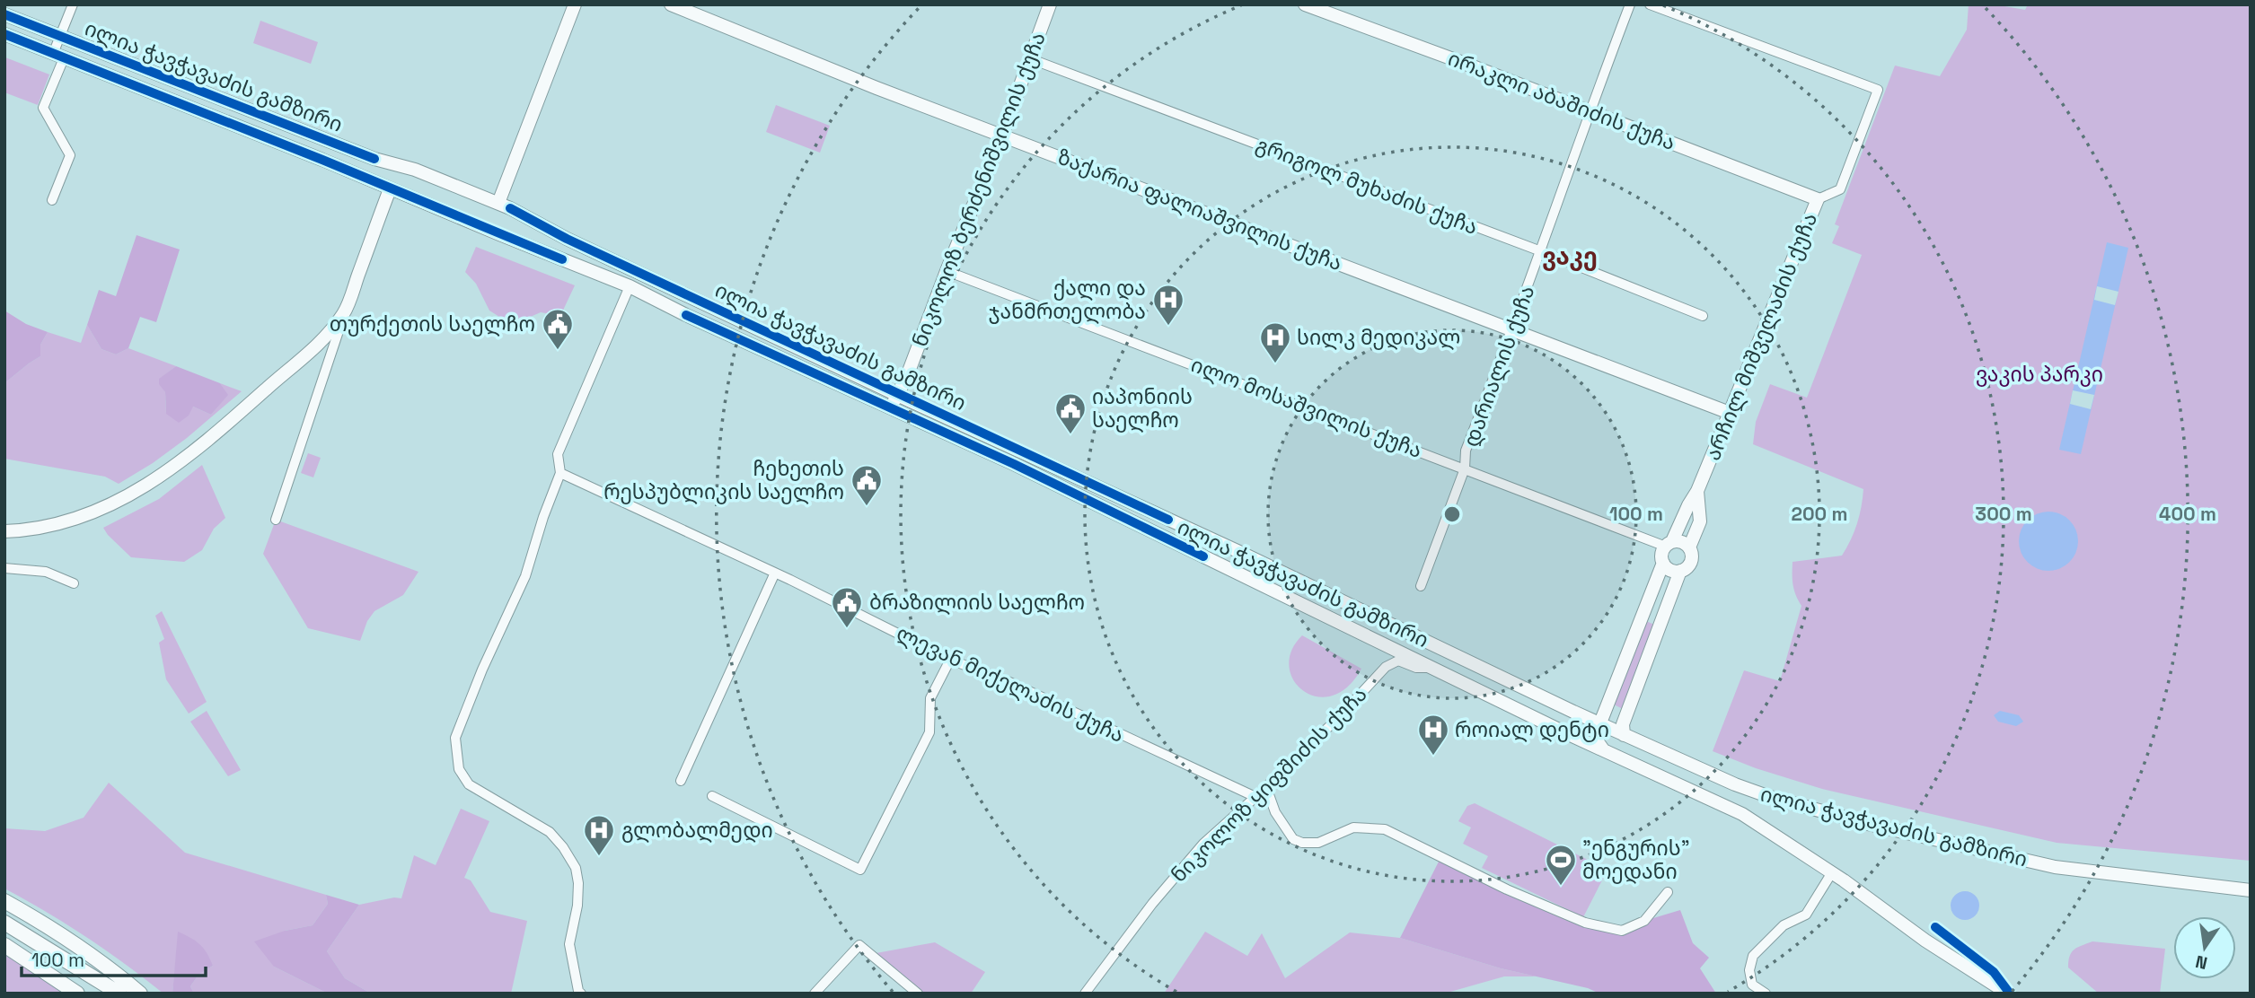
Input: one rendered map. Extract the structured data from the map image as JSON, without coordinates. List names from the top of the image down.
{
  "streets": {
    "main road": [
      "ილია ჭავჭავაძის გამზირი",
      "ირაკლი აბაშიძის ქუჩა",
      "ნიკოლოზ ბერძენიშვილის ქუჩა",
      "ზაქარია ფალიაშვილის ქუჩა",
      "არჩილ მიშველაძის ქუჩა"
    ],
    "street": [
      "გრიგოლ მუხაძის ქუჩა",
      "დარიალის ქუჩა",
      "ილო მოსაშვილის ქუჩა",
      "ლევან მიქელაძის ქუჩა",
      "ნიკოლოზ ყიფშიძის ქუჩა"
    ]
  },
  "crossings": [
    ["ილია ჭავჭავაძის გამზირი", "ნიკოლოზ ბერძენიშვილის ქუჩა"],
    ["ირაკლი აბაშიძის ქუჩა", "არჩილ მიშველაძის ქუჩა"],
    ["ირაკლი აბაშიძის ქუჩა", "დარიალის ქუჩა"],
    ["გრიგოლ მუხაძის ქუჩა", "ნიკოლოზ ბერძენიშვილის ქუჩა"],
    ["გრიგოლ მუხაძის ქუჩა", "დარიალის ქუჩა"],
    ["ნიკოლოზ ბერძენიშვილის ქუჩა", "ზაქარია ფალიაშვილის ქუჩა"],
    ["ნიკოლოზ ბერძენიშვილის ქუჩა", "ილო მოსაშვილის ქუჩა"],
    ["ზაქარია ფალიაშვილის ქუჩა", "არჩილ მიშველაძის ქუჩა"],
    ["ზაქარია ფალიაშვილის ქუჩა", "დარიალის ქუჩა"],
    ["არჩილ მიშველაძის ქუჩა", "ილო მოსაშვილის ქუჩა"],
    ["დარიალის ქუჩა", "ილო მოსაშვილის ქუჩა"],
    ["ლევან მიქელაძის ქუჩა", "ნიკოლოზ ყიფშიძის ქუჩა"]
  ],
  "districts": ["ვაკე"],
  "parks": ["ვაკის პარკი"],
  "places": {
    "hospital": [
      "ქალი და ჯანმრთელობა",
      "სილკ მედიკალ",
      "როიალ დენტი",
      "გლობალმედი"
    ],
    "public building": [
      "თურქეთის საელჩო",
      "იაპონიის საელჩო",
      "ჩეხეთის რესპუბლიკის საელჩო",
      "ბრაზილიის საელჩო"
    ],
    "sports": ["\"ენგურის\" მოედანი"]
  },
  "scale_bar": "100 m",
  "north": "bottom",
  "rings": [
    "100 m",
    "200 m",
    "300 m",
    "400 m"
  ]
}
